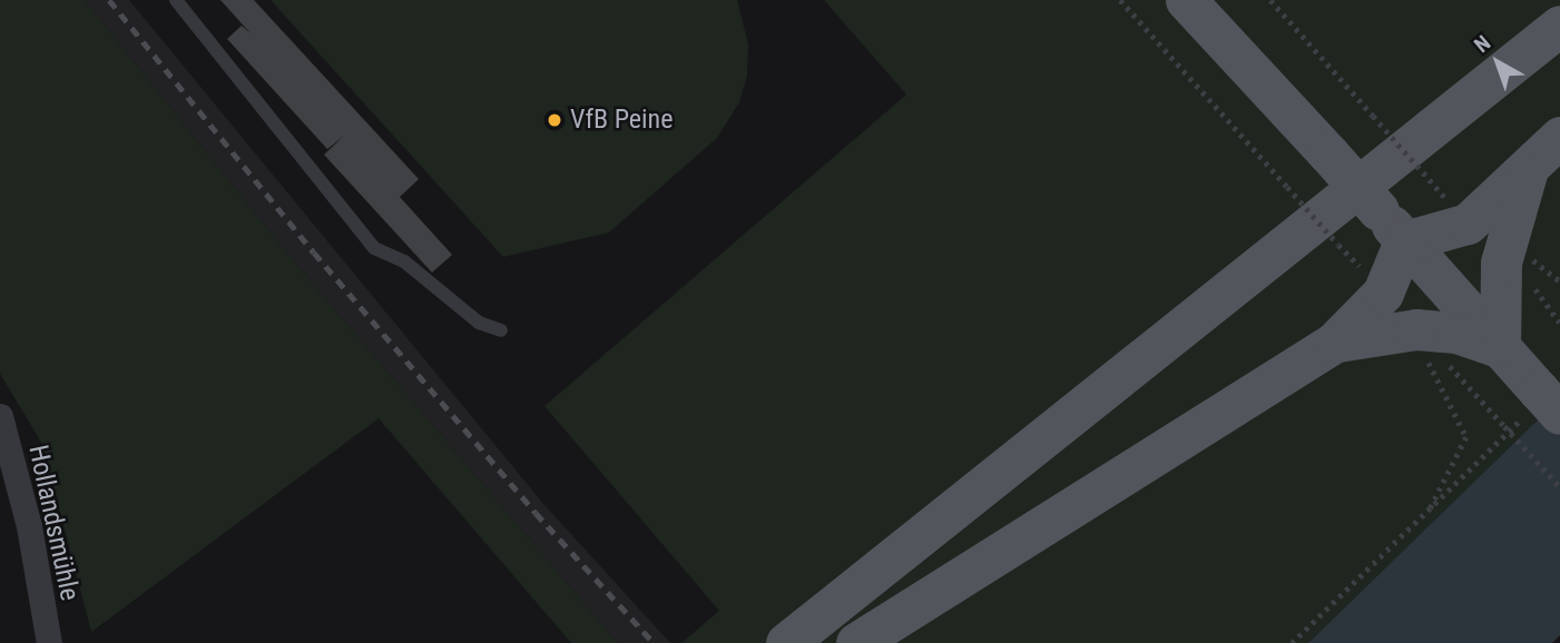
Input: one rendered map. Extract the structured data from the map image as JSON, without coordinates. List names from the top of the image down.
{
  "streets": {
    "street": ["Hollandsmühle"]
  },
  "places": ["VfB Peine"],
  "north": "top left"
}
